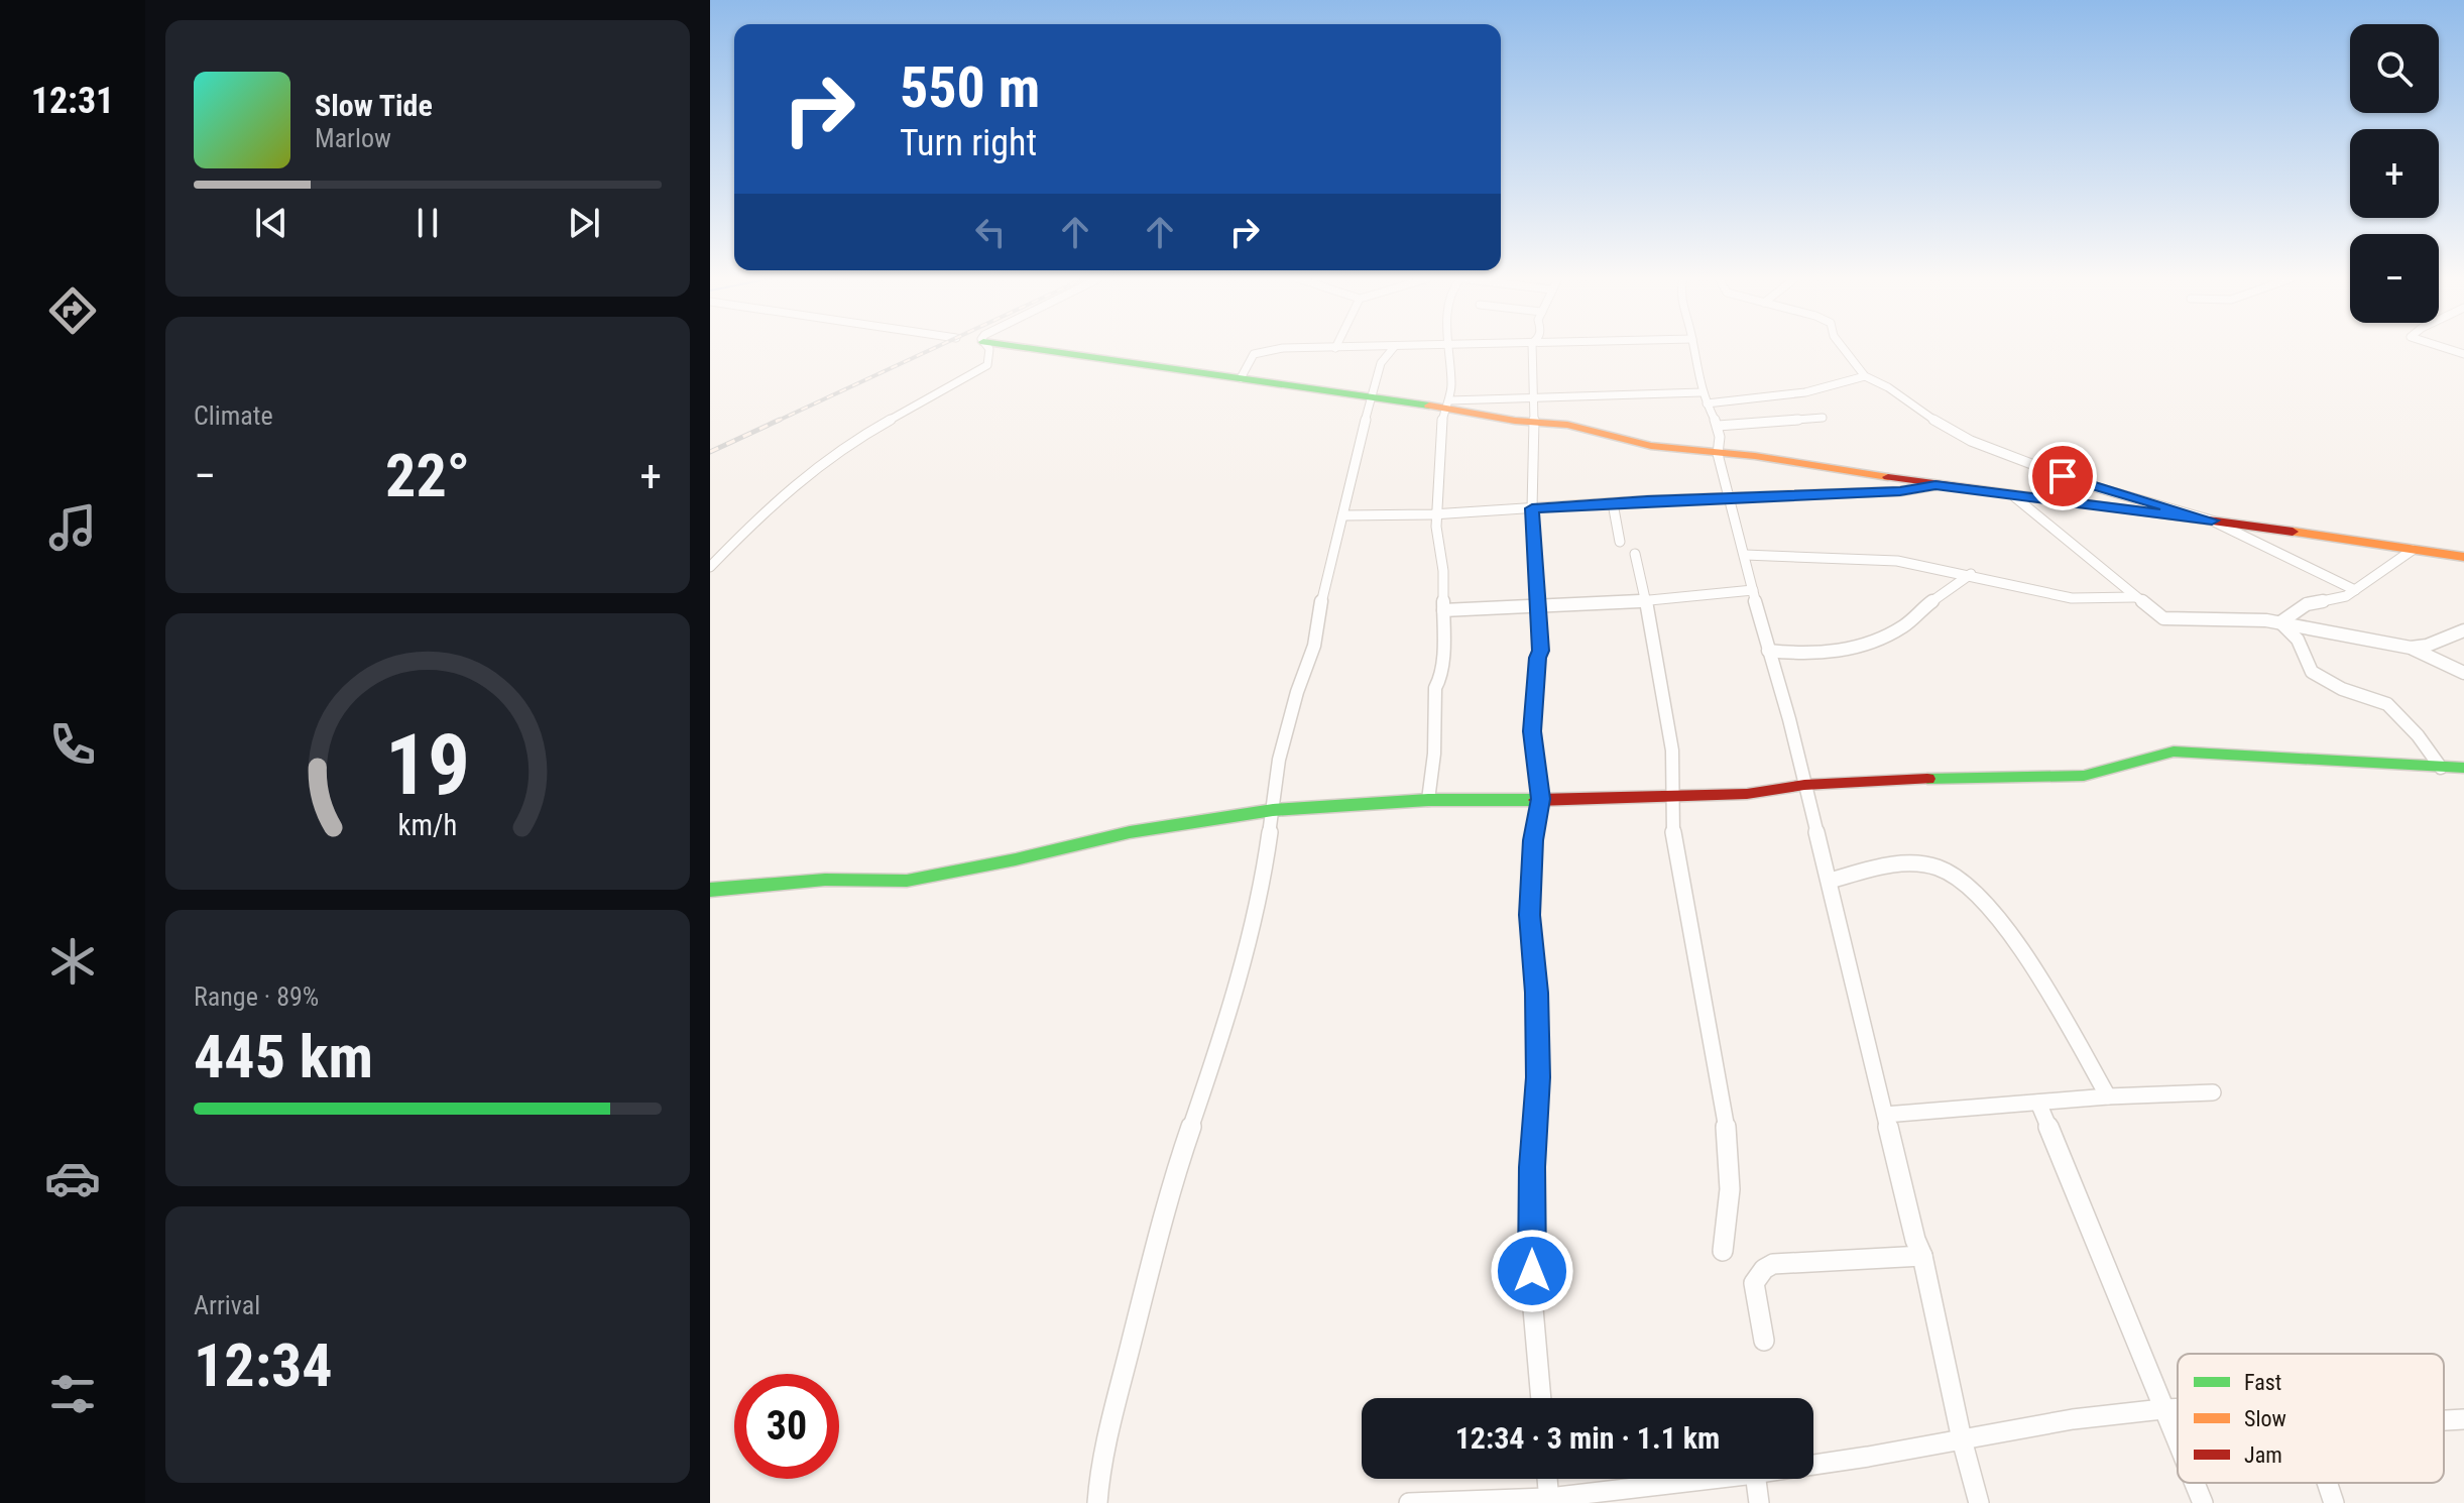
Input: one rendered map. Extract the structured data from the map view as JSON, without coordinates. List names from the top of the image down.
{
  "legend": ["Fast", "Slow", "Jam"],
  "page": {
    "tabs": "12:31",
    "map_buttons": ["+", "−"],
    "turn": ["550 m", "Turn right"],
    "song": ["Slow Tide", "Marlow"],
    "tile": [
      "Climate",
      ["Range · 89%", "445 km"],
      ["Arrival", "12:34"]
    ],
    "heat": ["−", "22°", "+"],
    "limit": "30",
    "trip": "12:34 · 3 min · 1.1 km",
    "gauge": ["19", "km/h"]
  }
}
